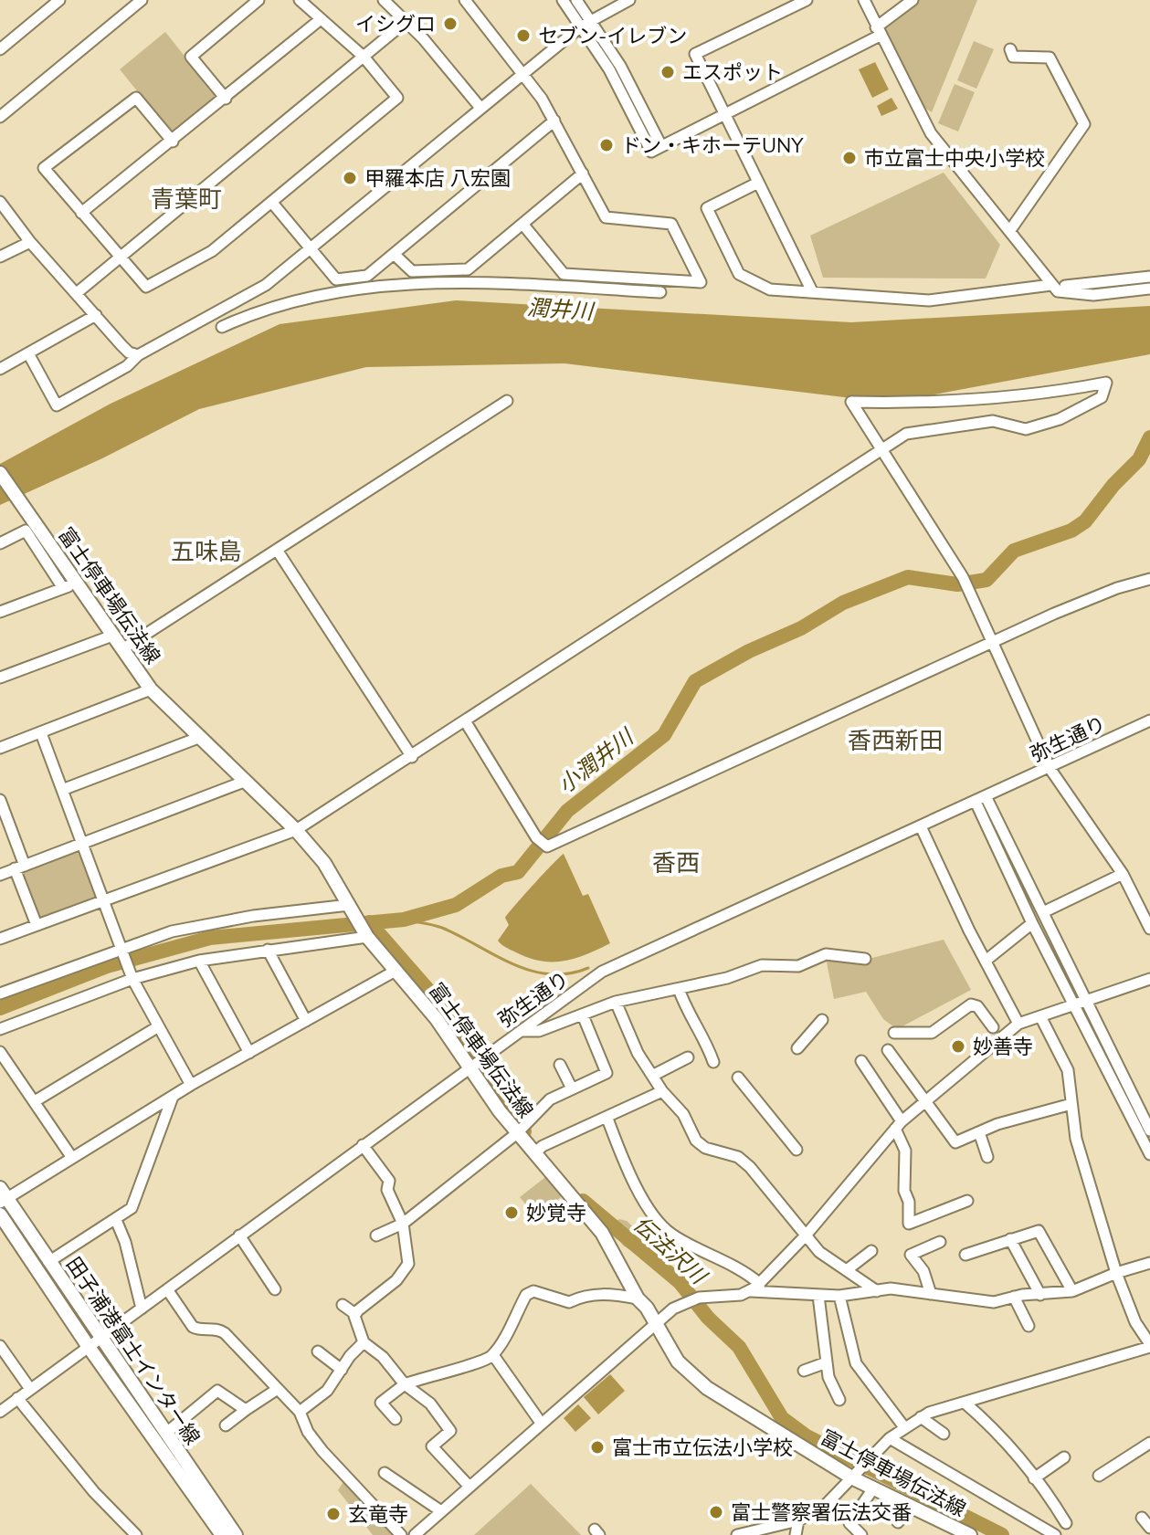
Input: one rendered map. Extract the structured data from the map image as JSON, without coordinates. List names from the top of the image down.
{
  "streets": {
    "main road": ["富士停車場伝法線", "田子浦港富士インター線"],
    "street": ["弥生通り"]
  },
  "crossings": [
    ["富士停車場伝法線", "弥生通り"],
    ["弥生通り", "田子浦港富士インター線"]
  ],
  "districts": [
    "青葉町",
    "五味島",
    "香西新田",
    "香西"
  ],
  "water": ["潤井川", "小潤井川", "伝法沢川"],
  "places": [
    "イシグロ",
    "セブン-イレブン",
    "エスポット",
    "ドン・キホーテUNY",
    "市立富士中央小学校",
    "甲羅本店 八宏園",
    "妙善寺",
    "妙覚寺",
    "富士市立伝法小学校",
    "富士警察署伝法交番",
    "玄竜寺"
  ]
}
